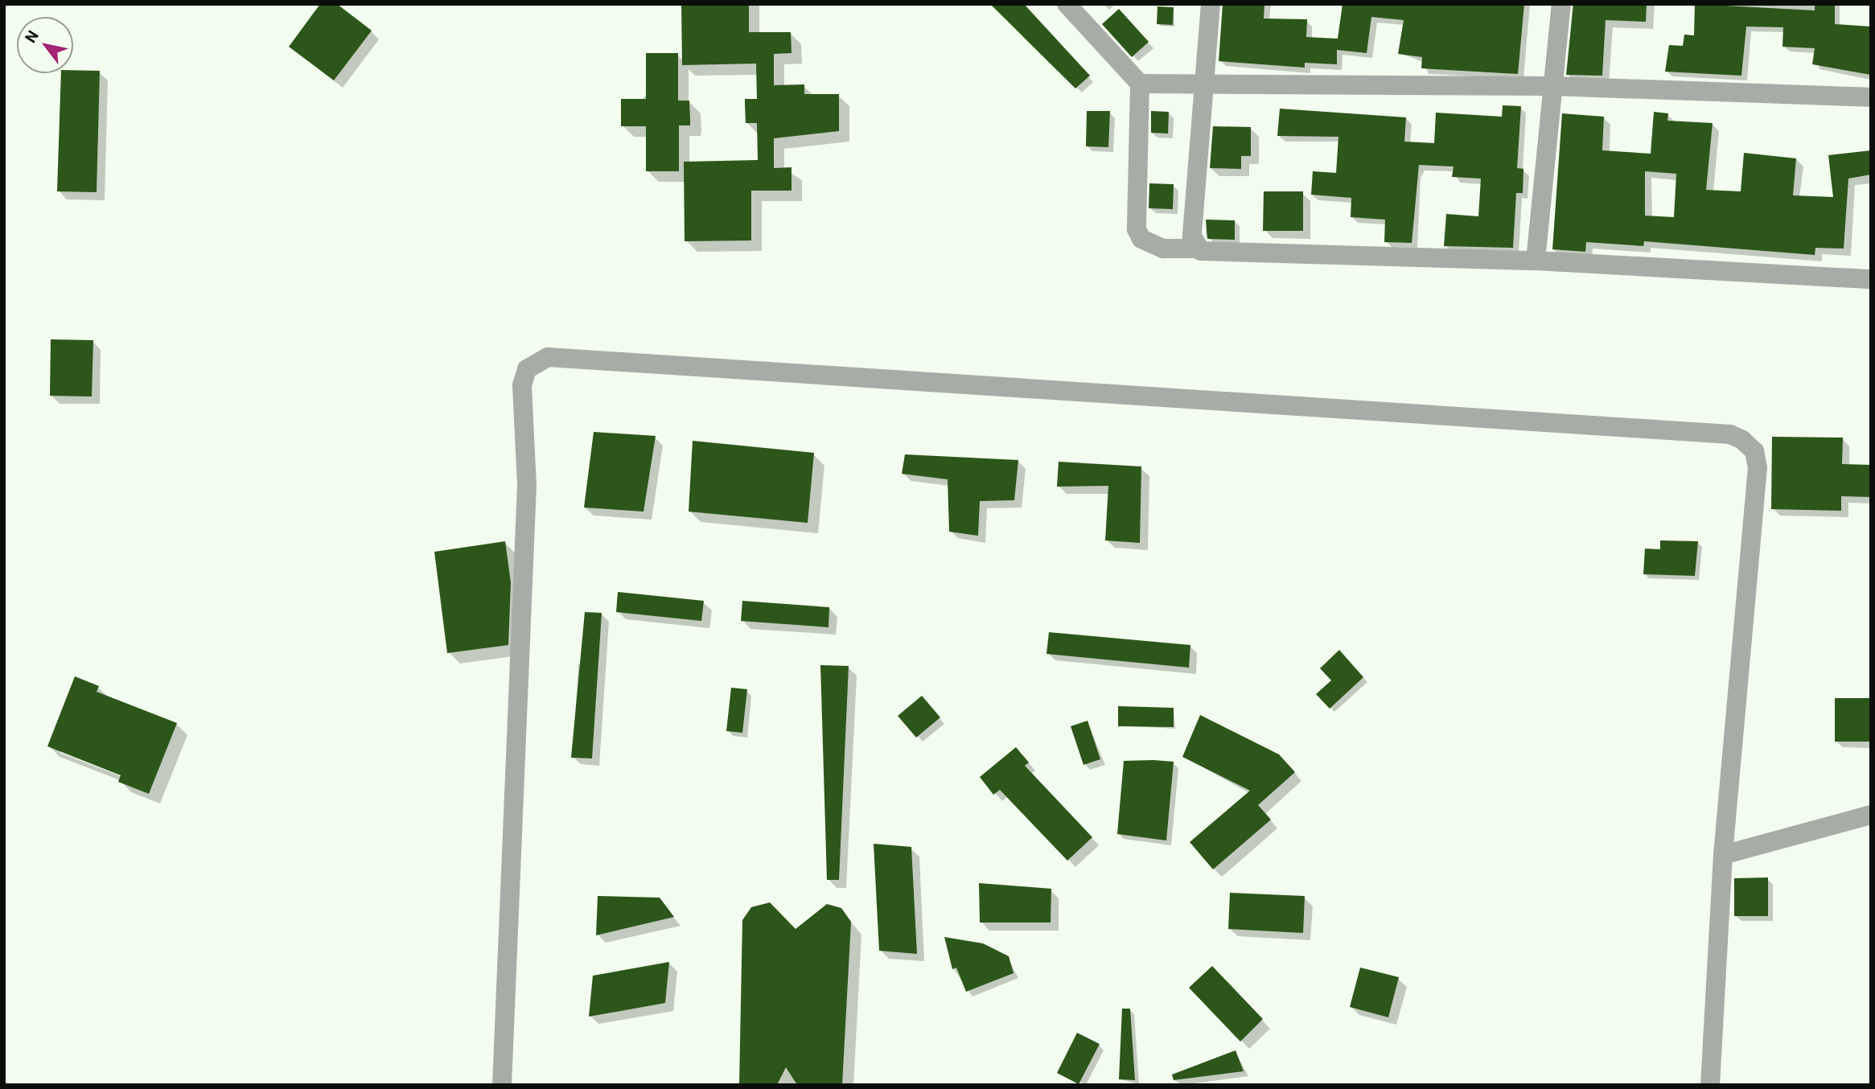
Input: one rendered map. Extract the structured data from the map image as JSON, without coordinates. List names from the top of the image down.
{
  "north": "top left"
}
